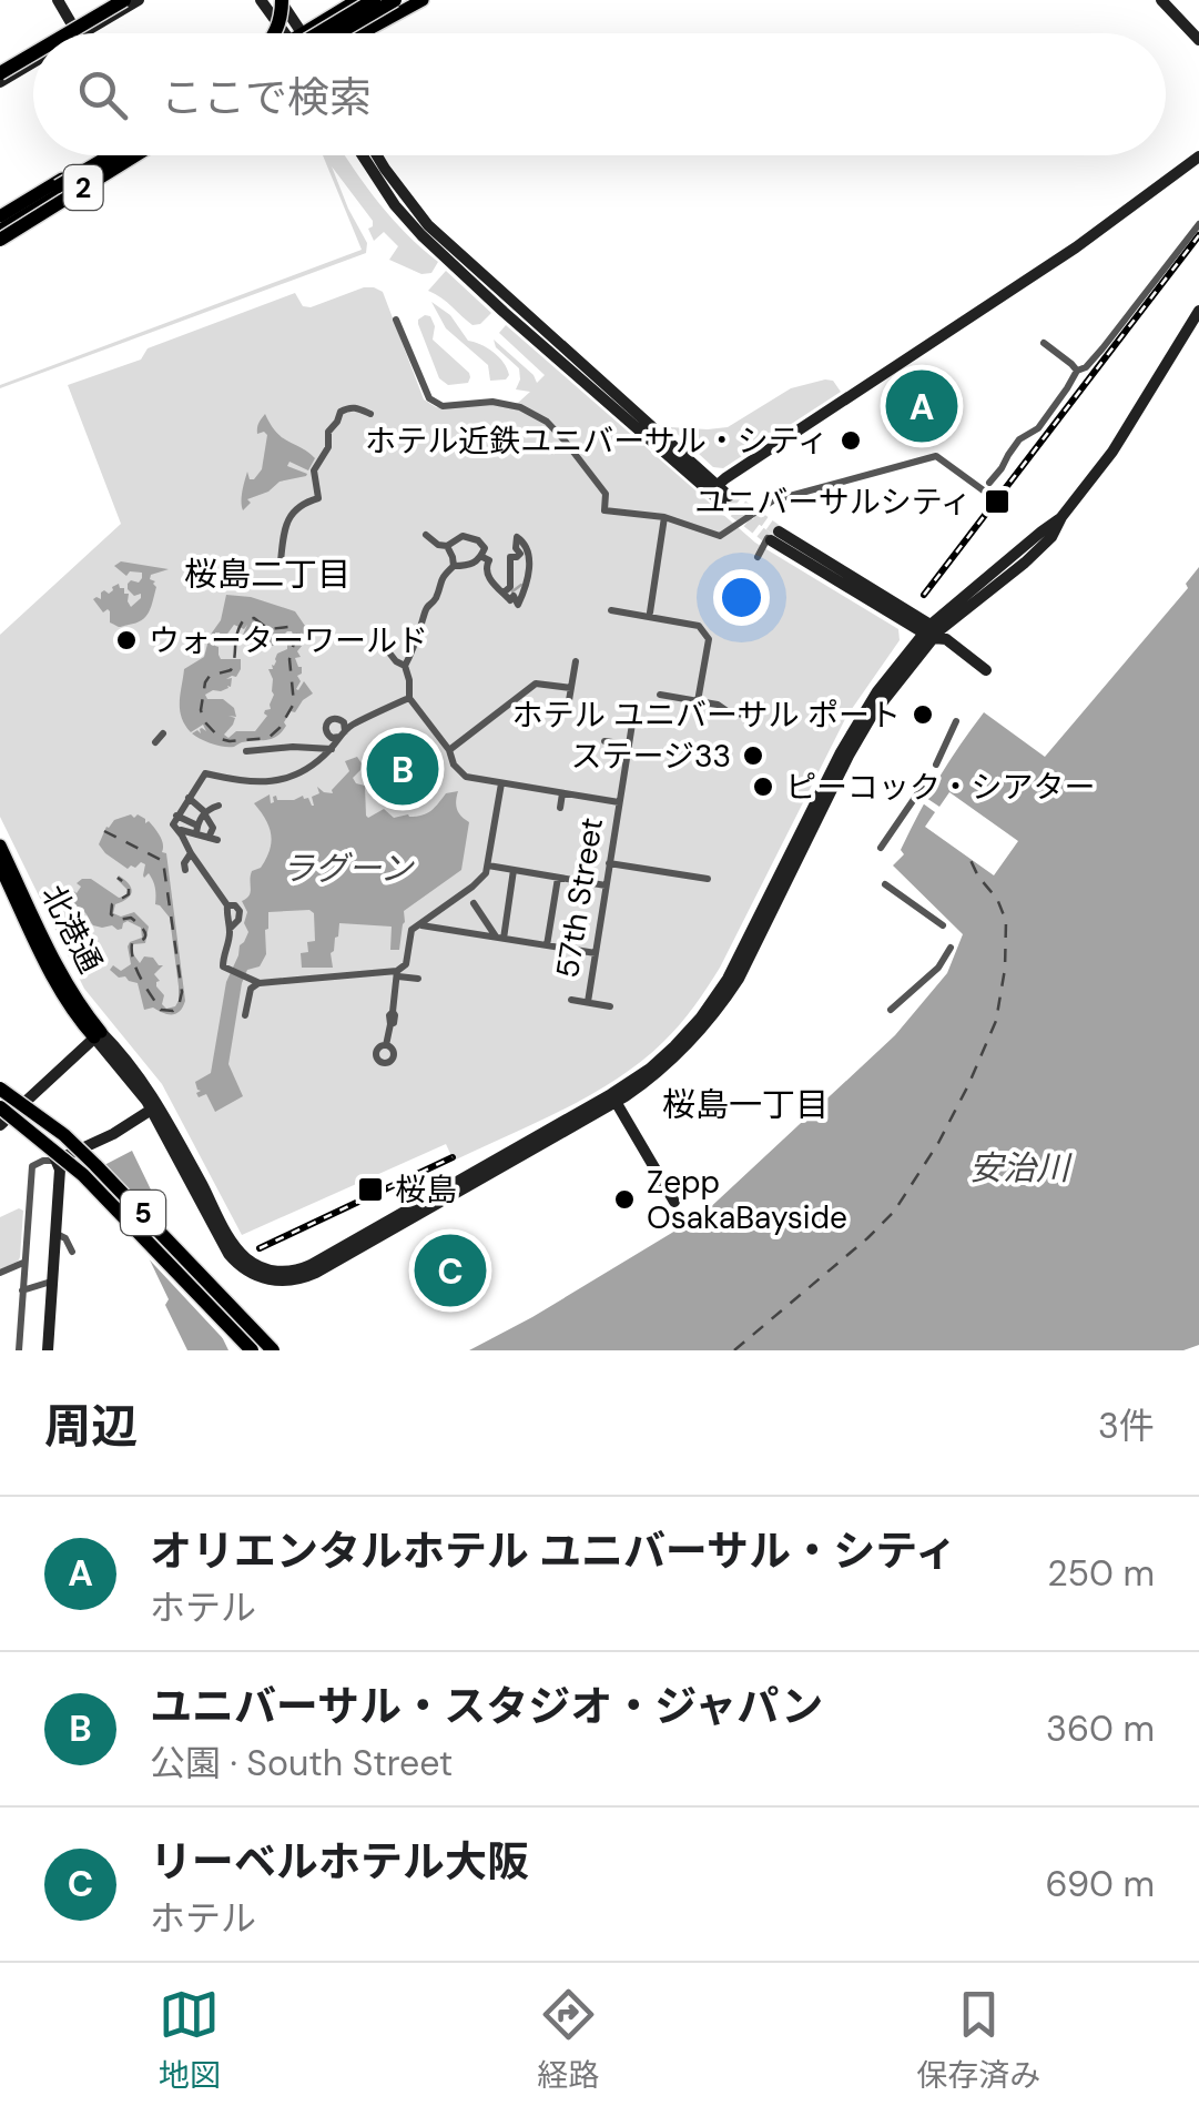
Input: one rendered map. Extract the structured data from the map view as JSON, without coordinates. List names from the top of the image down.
{
  "streets": {
    "highway": ["2", "5"],
    "main road": ["北港通"],
    "street": ["57th Street"]
  },
  "districts": ["桜島二丁目", "桜島一丁目"],
  "water": ["ラグーン", "安治川"],
  "places": {
    "other": [
      "ホテル近鉄ユニバーサル・シティ",
      "ウォーターワールド",
      "ホテル ユニバーサル ポート",
      "ステージ33",
      "ピーコック・シアター",
      "Zepp OsakaBayside"
    ],
    "transit": ["ユニバーサルシティ", "桜島"]
  },
  "page": {
    "search": "ここで検索",
    "pins": ["A", "B", "C"],
    "heading": ["周辺", "3件"],
    "list": [
      {
        "mark": "A",
        "name": "オリエンタルホテル ユニバーサル・シティ",
        "note": "ホテル",
        "value": "250 m"
      },
      {
        "mark": "B",
        "name": "ユニバーサル・スタジオ・ジャパン",
        "note": "公園 · South Street",
        "value": "360 m"
      },
      {
        "mark": "C",
        "name": "リーベルホテル大阪",
        "note": "ホテル",
        "value": "690 m"
      }
    ],
    "nav": ["地図", "経路", "保存済み"]
  }
}
